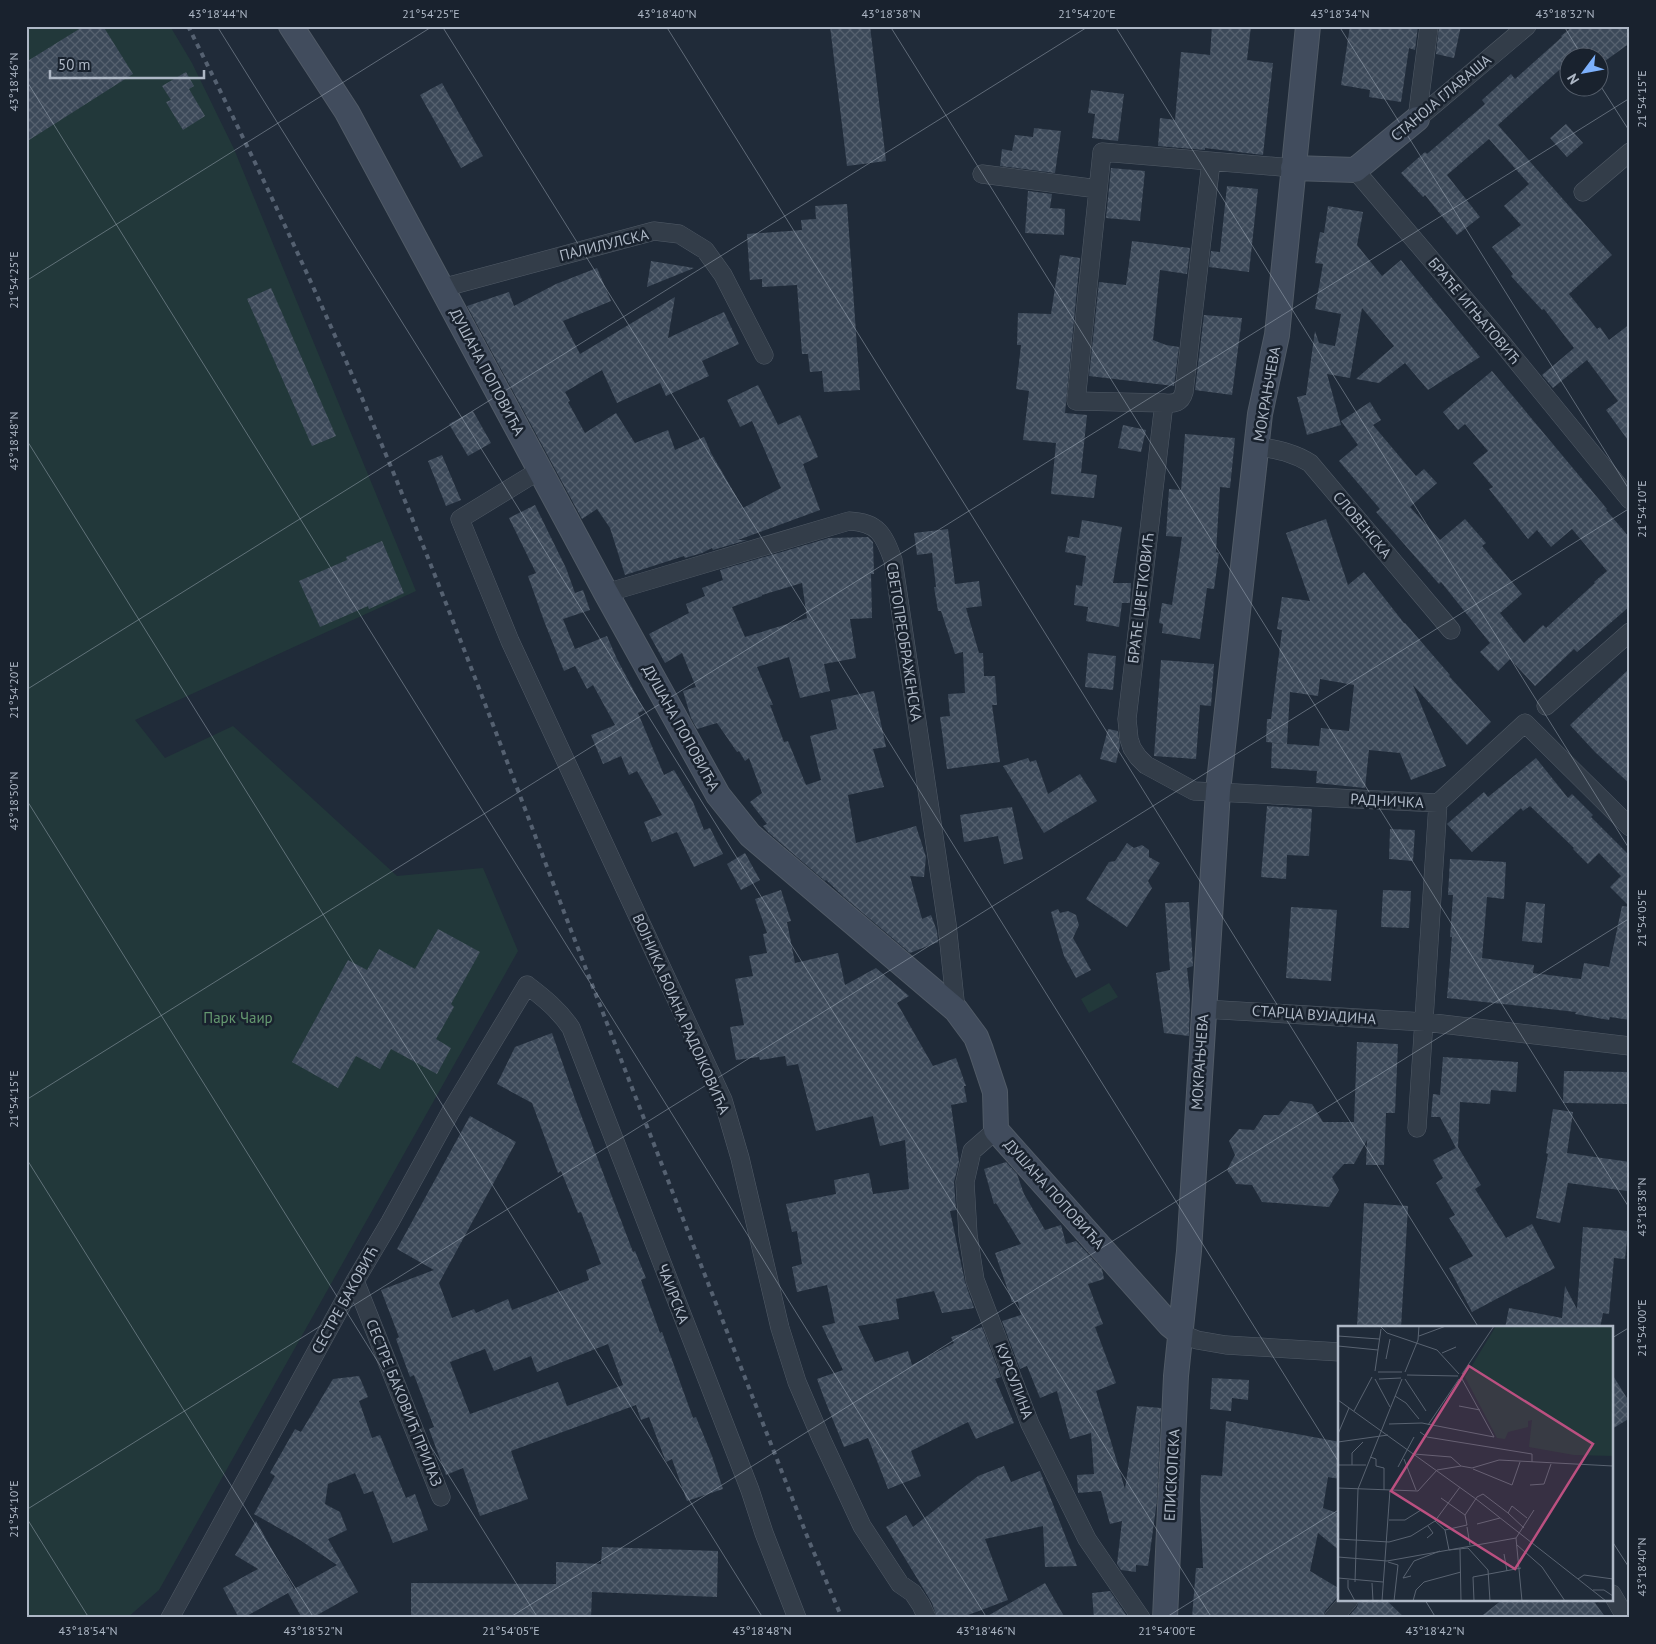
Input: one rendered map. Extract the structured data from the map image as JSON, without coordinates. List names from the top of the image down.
{
  "streets": {
    "street": [
      "СТАНОЈА ГЛАВАША",
      "ПАЛИЛУЛСКА",
      "БРАЋЕ ИГЊАТОВИЋ",
      "ДУШАНА ПОПОВИЋА",
      "МОКРАЊЧЕВА",
      "СЛОВЕНСКА",
      "БРАЋЕ ЦВЕТКОВИЋ",
      "СВЕТОПРЕОБРАЖЕНСКА",
      "РАДНИЧКА",
      "ВОЈНИКА БОЈАНА РАДОЈКОВИЋА",
      "СТАРЦА ВУЈАДИНА",
      "ЧАИРСКА",
      "СЕСТРЕ БАКОВИЋ",
      "КУРСУЛИНА",
      "СЕСТРЕ БАКОВИЋ ПРИЛАЗ",
      "ЕПИСКОПСКА"
    ]
  },
  "crossings": [
    ["СТАНОЈА ГЛАВАША", "БРАЋЕ ИГЊАТОВИЋ"],
    ["ПАЛИЛУЛСКА", "ДУШАНА ПОПОВИЋА"],
    ["ДУШАНА ПОПОВИЋА", "МОКРАЊЧЕВА"],
    ["ДУШАНА ПОПОВИЋА", "СВЕТОПРЕОБРАЖЕНСКА"],
    ["ДУШАНА ПОПОВИЋА", "ВОЈНИКА БОЈАНА РАДОЈКОВИЋА"],
    ["ДУШАНА ПОПОВИЋА", "КУРСУЛИНА"],
    ["ДУШАНА ПОПОВИЋА", "ЕПИСКОПСКА"],
    ["МОКРАЊЧЕВА", "СЛОВЕНСКА"],
    ["МОКРАЊЧЕВА", "БРАЋЕ ЦВЕТКОВИЋ"],
    ["МОКРАЊЧЕВА", "РАДНИЧКА"],
    ["МОКРАЊЧЕВА", "СТАРЦА ВУЈАДИНА"],
    ["МОКРАЊЧЕВА", "ЕПИСКОПСКА"],
    ["БРАЋЕ ЦВЕТКОВИЋ", "РАДНИЧКА"],
    ["ЧАИРСКА", "СЕСТРЕ БАКОВИЋ"],
    ["СЕСТРЕ БАКОВИЋ", "СЕСТРЕ БАКОВИЋ ПРИЛАЗ"]
  ],
  "parks": ["Парк Чаир"],
  "scale_bar": "50 m",
  "north": "bottom left",
  "coordinates": [
    "43°18'44\"N",
    "21°54'25\"E",
    "43°18'40\"N",
    "43°18'38\"N",
    "21°54'20\"E",
    "43°18'34\"N",
    "43°18'32\"N",
    "43°18'46\"N",
    "21°54'15\"E",
    "43°18'48\"N",
    "21°54'10\"E",
    "43°18'50\"N",
    "21°54'05\"E",
    "21°54'00\"E",
    "43°18'54\"N",
    "43°18'52\"N",
    "43°18'42\"N"
  ]
}
